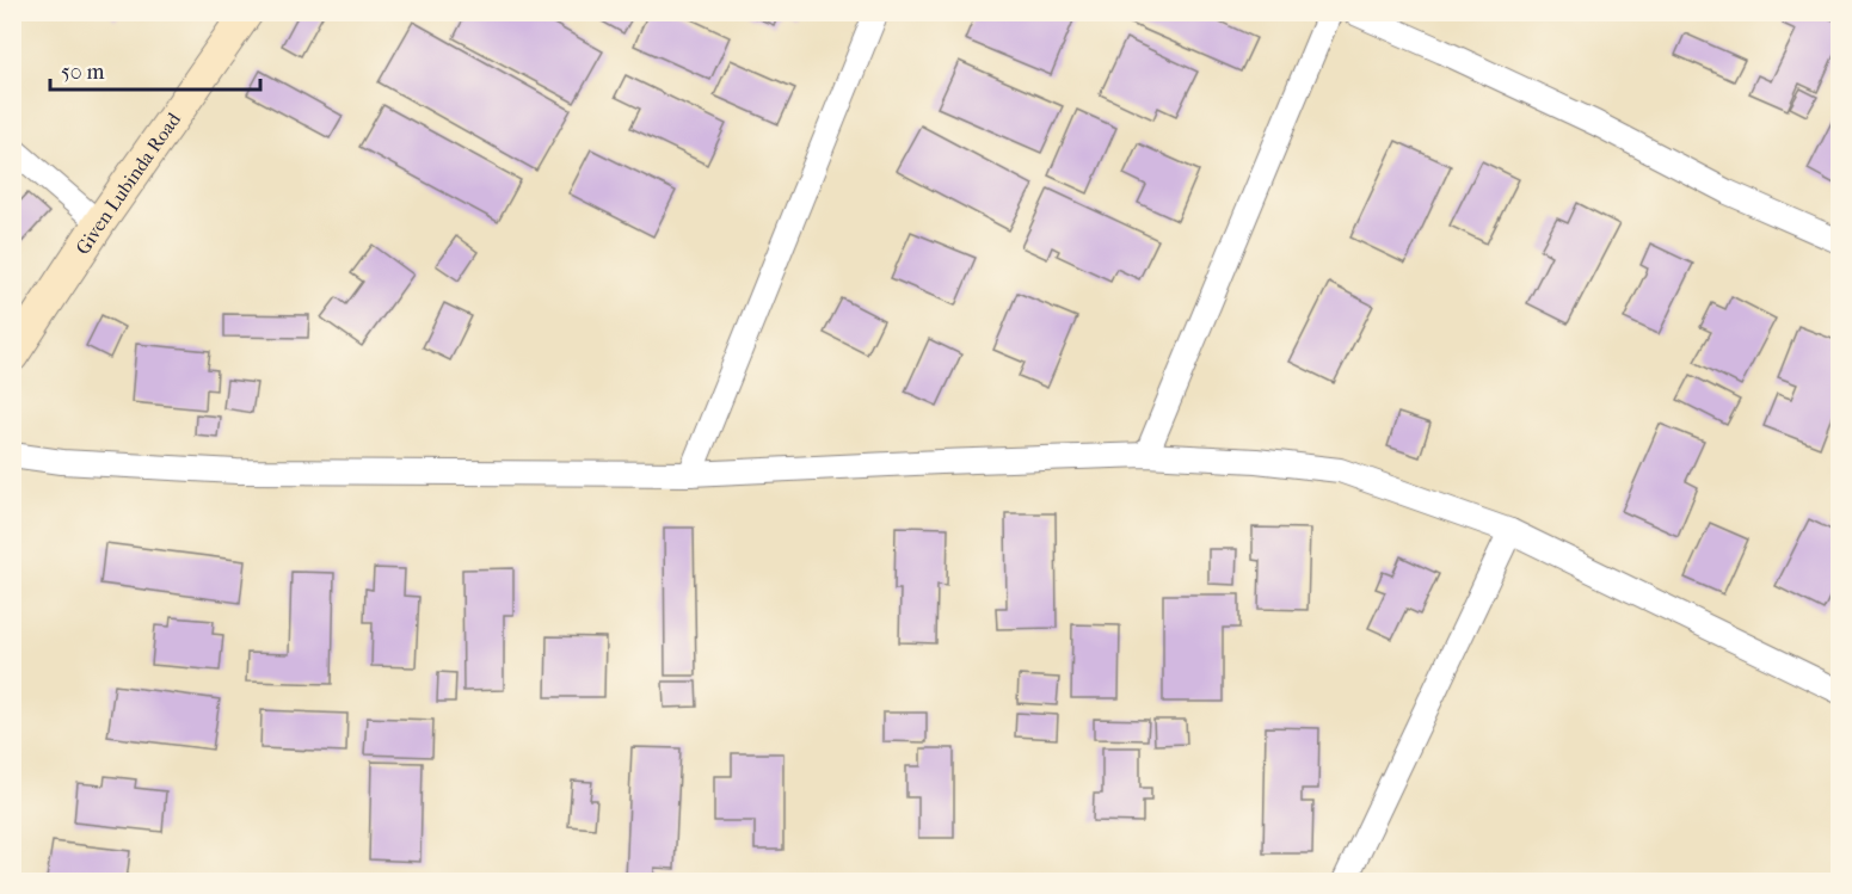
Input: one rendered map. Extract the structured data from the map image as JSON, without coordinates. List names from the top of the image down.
{
  "streets": {
    "street": ["Given Lubinda Road"]
  },
  "scale_bar": "50 m"
}
